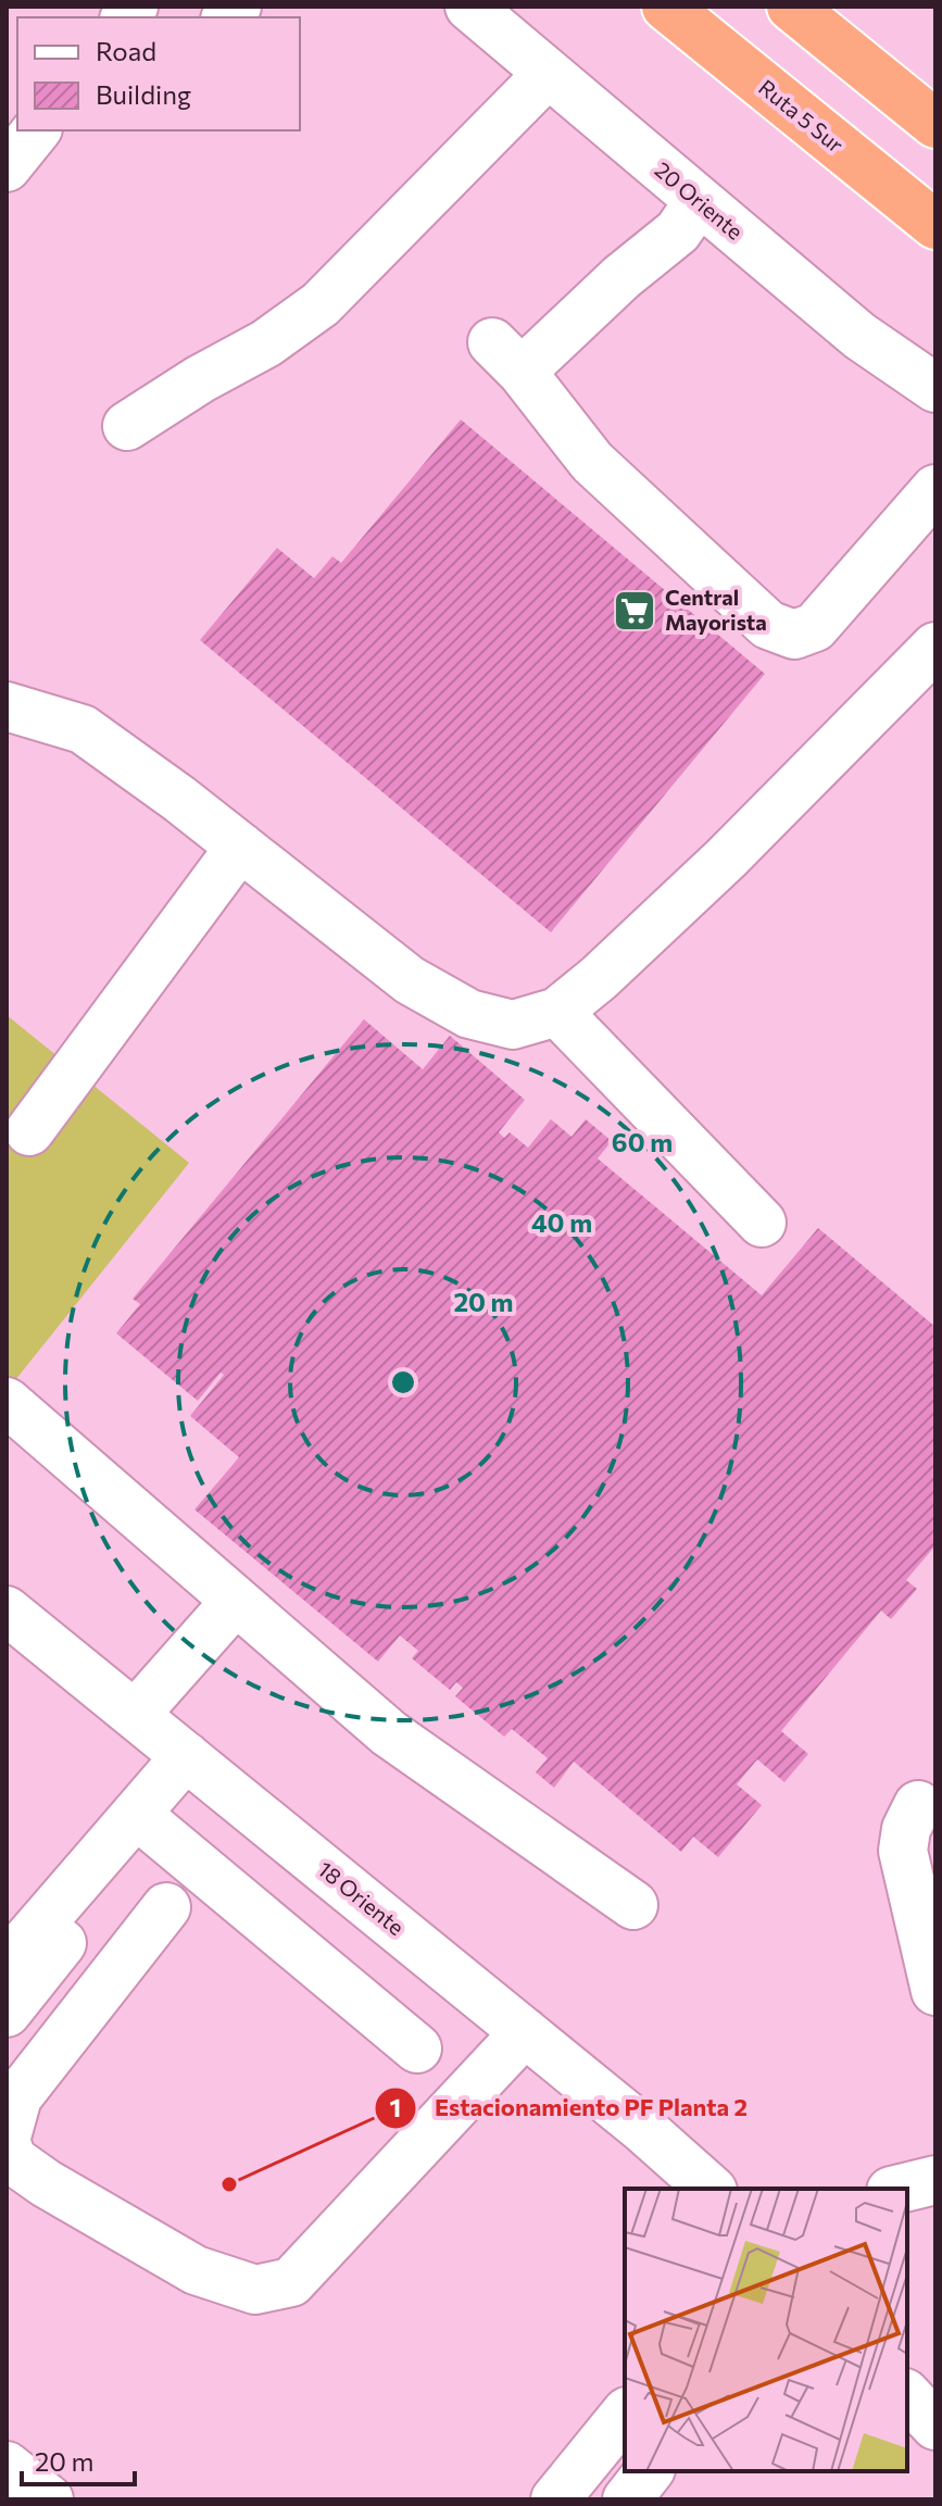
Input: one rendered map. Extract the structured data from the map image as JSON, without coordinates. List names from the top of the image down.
{
  "streets": {
    "highway": ["Ruta 5 Sur"],
    "street": ["20 Oriente", "18 Oriente"]
  },
  "places": {
    "supermarket": ["Central Mayorista"],
    "other": ["Estacionamiento PF Planta 2"]
  },
  "legend": ["Road", "Building"],
  "scale_bar": "20 m",
  "rings": ["60 m", "40 m", "20 m"]
}
